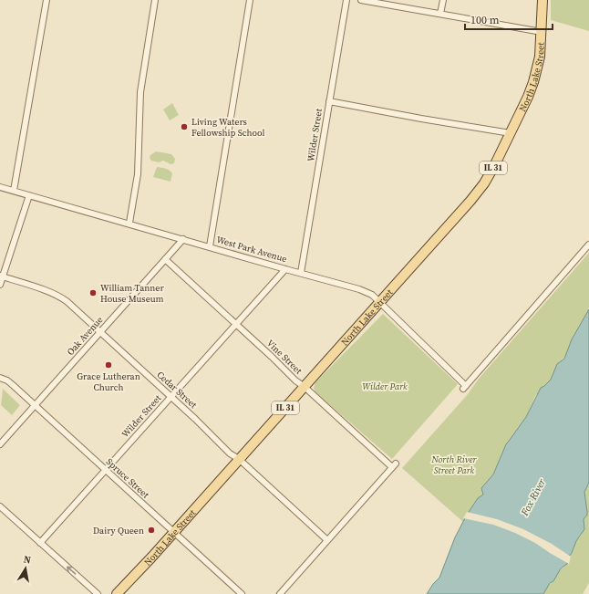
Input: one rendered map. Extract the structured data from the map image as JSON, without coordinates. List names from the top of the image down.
{
  "streets": {
    "main road": ["North Lake Street", "IL 31"],
    "street": [
      "Wilder Street",
      "West Park Avenue",
      "Oak Avenue",
      "Vine Street",
      "Cedar Street",
      "Spruce Street"
    ]
  },
  "crossings": [
    ["North Lake Street", "West Park Avenue"],
    ["North Lake Street", "Vine Street"],
    ["North Lake Street", "Cedar Street"],
    ["North Lake Street", "Spruce Street"],
    ["Wilder Street", "West Park Avenue"],
    ["Wilder Street", "Vine Street"],
    ["Wilder Street", "Cedar Street"],
    ["Wilder Street", "Spruce Street"],
    ["West Park Avenue", "Oak Avenue"],
    ["Oak Avenue", "Vine Street"],
    ["Oak Avenue", "Cedar Street"],
    ["Oak Avenue", "Spruce Street"],
    ["Vine Street", "Cedar Street"]
  ],
  "water": ["Fox River"],
  "parks": ["Wilder Park", "North River Street Park"],
  "places": [
    "Living Waters Fellowship School",
    "William Tanner House Museum",
    "Grace Lutheran Church",
    "Dairy Queen"
  ],
  "scale_bar": "100 m",
  "north": "top"
}
